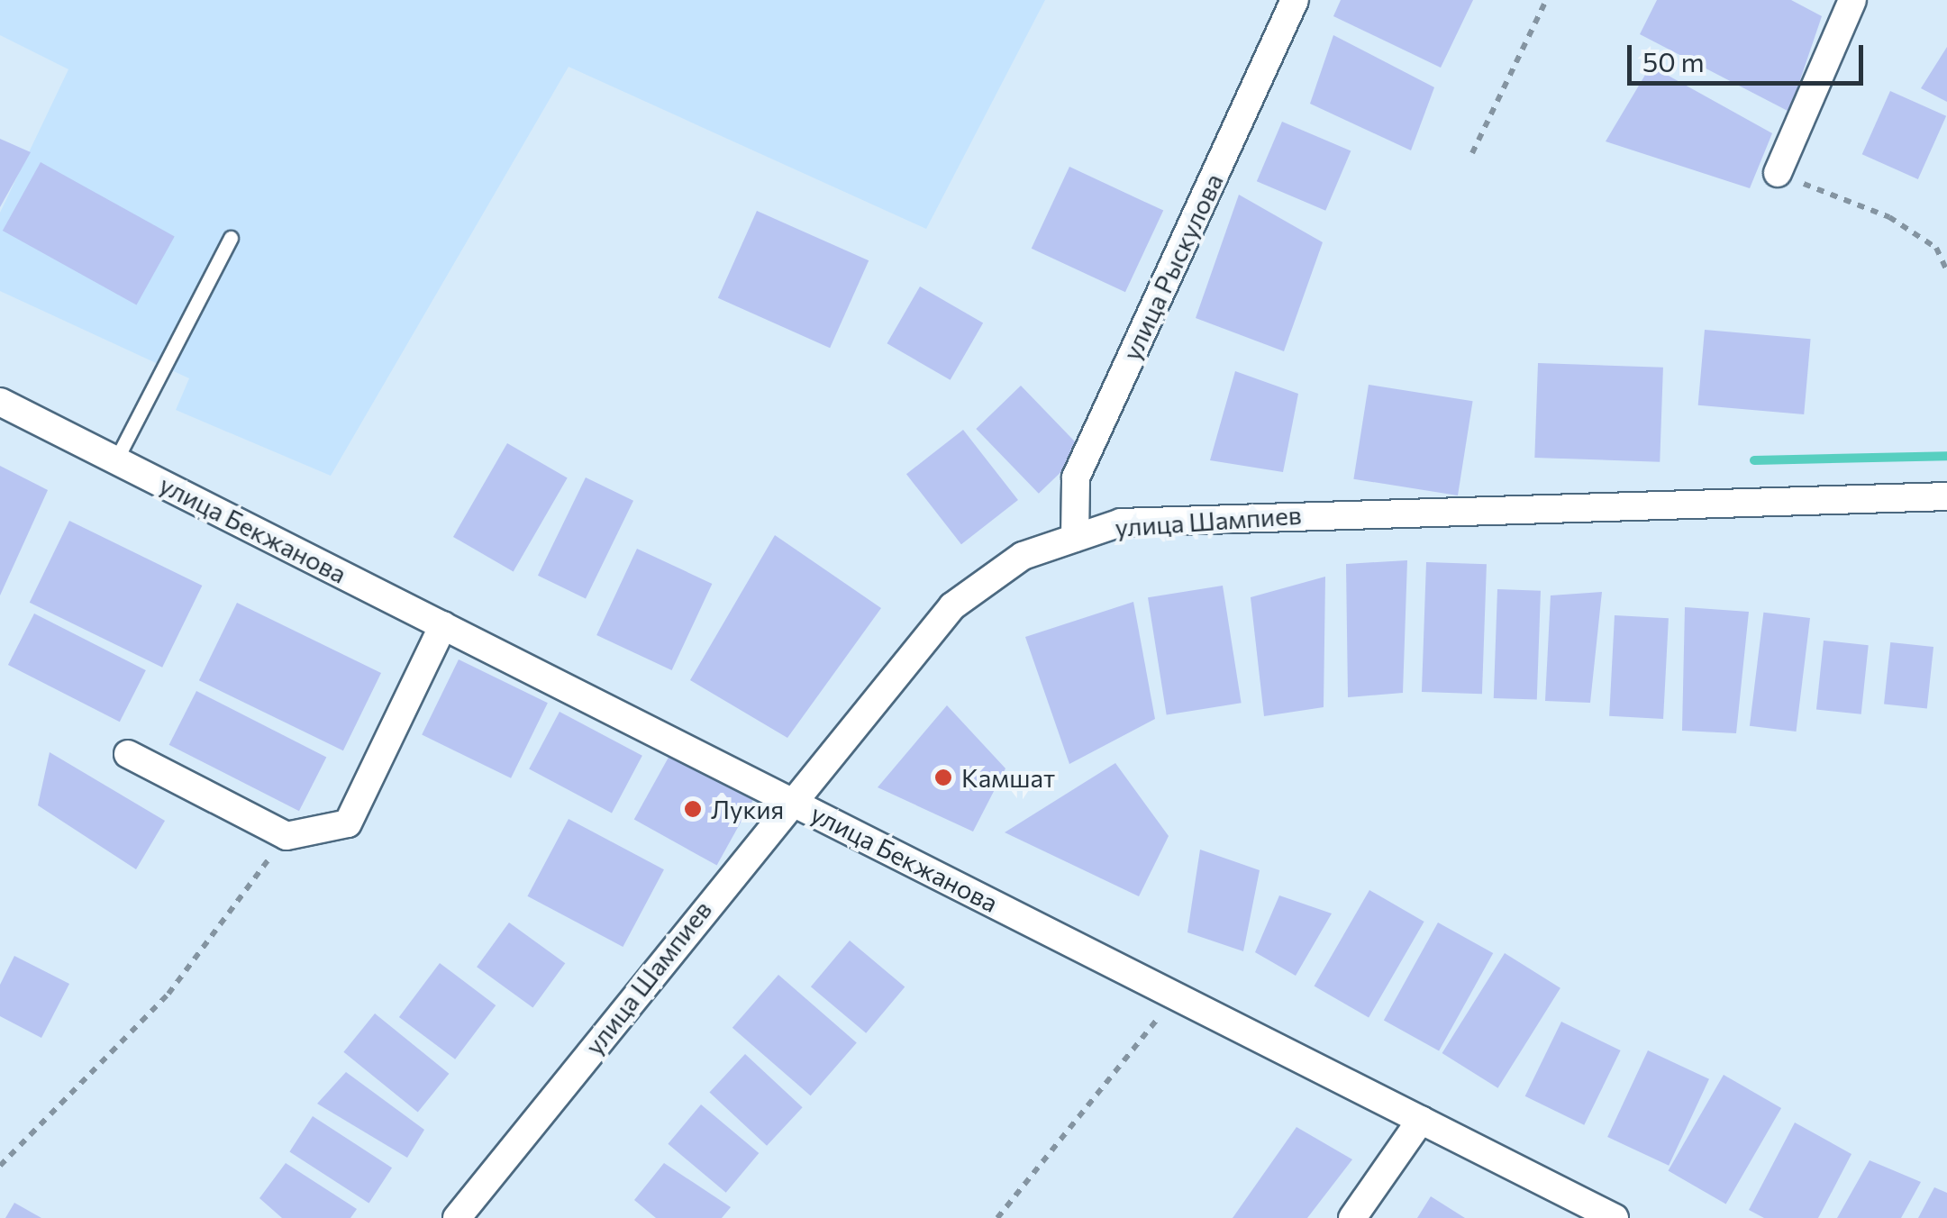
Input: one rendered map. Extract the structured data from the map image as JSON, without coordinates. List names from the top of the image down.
{
  "streets": {
    "street": ["улица Рыскулова", "улица Шампиев", "улица Бекжанова"]
  },
  "crossings": [
    ["улица Рыскулова", "улица Шампиев"],
    ["улица Шампиев", "улица Бекжанова"]
  ],
  "places": ["Камшат", "Лукия"],
  "scale_bar": "50 m"
}
